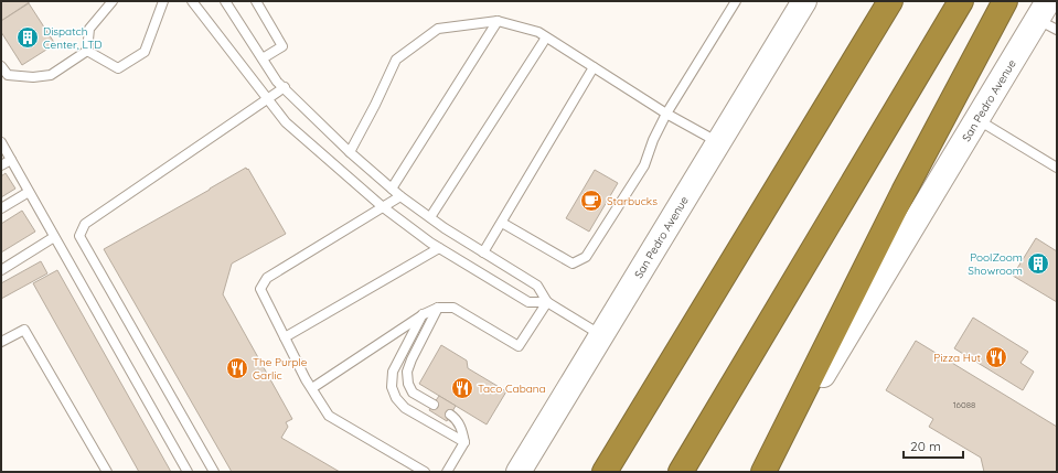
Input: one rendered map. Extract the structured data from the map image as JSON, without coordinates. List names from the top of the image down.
{
  "streets": {
    "main road": ["San Pedro Avenue"]
  },
  "places": {
    "building": ["Dispatch Center, LTD", "PoolZoom Showroom"],
    "cafe": ["Starbucks"],
    "restaurant": ["Pizza Hut", "The Purple Garlic", "Taco Cabana"]
  },
  "house_numbers": ["16088"],
  "scale_bar": "20 m"
}
